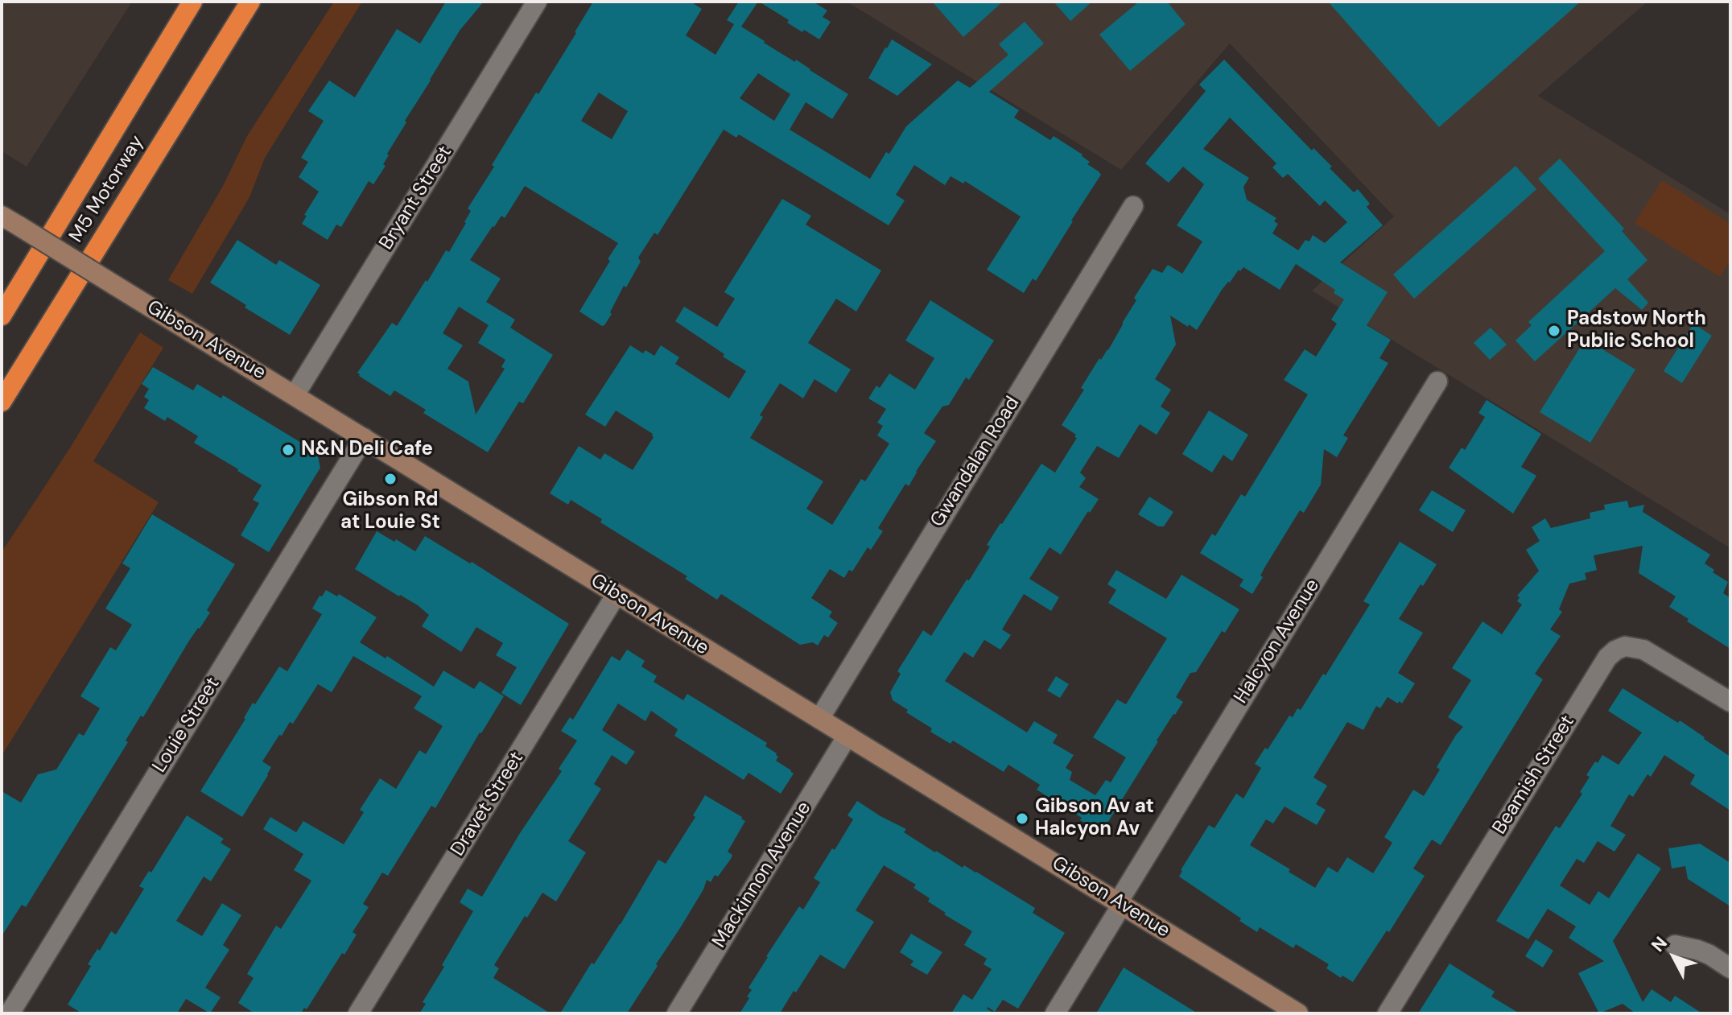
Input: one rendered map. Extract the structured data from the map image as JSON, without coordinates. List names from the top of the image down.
{
  "streets": {
    "highway": ["M5 Motorway"],
    "main road": ["Gibson Avenue"],
    "street": [
      "Bryant Street",
      "Gwandalan Road",
      "Halcyon Avenue",
      "Louie Street",
      "Beamish Street",
      "Dravet Street",
      "Mackinnon Avenue"
    ]
  },
  "crossings": [
    ["Bryant Street", "Gibson Avenue"],
    ["Gibson Avenue", "Gwandalan Road"],
    ["Gibson Avenue", "Halcyon Avenue"],
    ["Gibson Avenue", "Louie Street"],
    ["Gibson Avenue", "Dravet Street"],
    ["Gibson Avenue", "Mackinnon Avenue"]
  ],
  "places": [
    "Padstow North Public School",
    "N&N Deli Cafe",
    "Gibson Rd at Louie St",
    "Gibson Av at Halcyon Av"
  ],
  "north": "top left"
}
